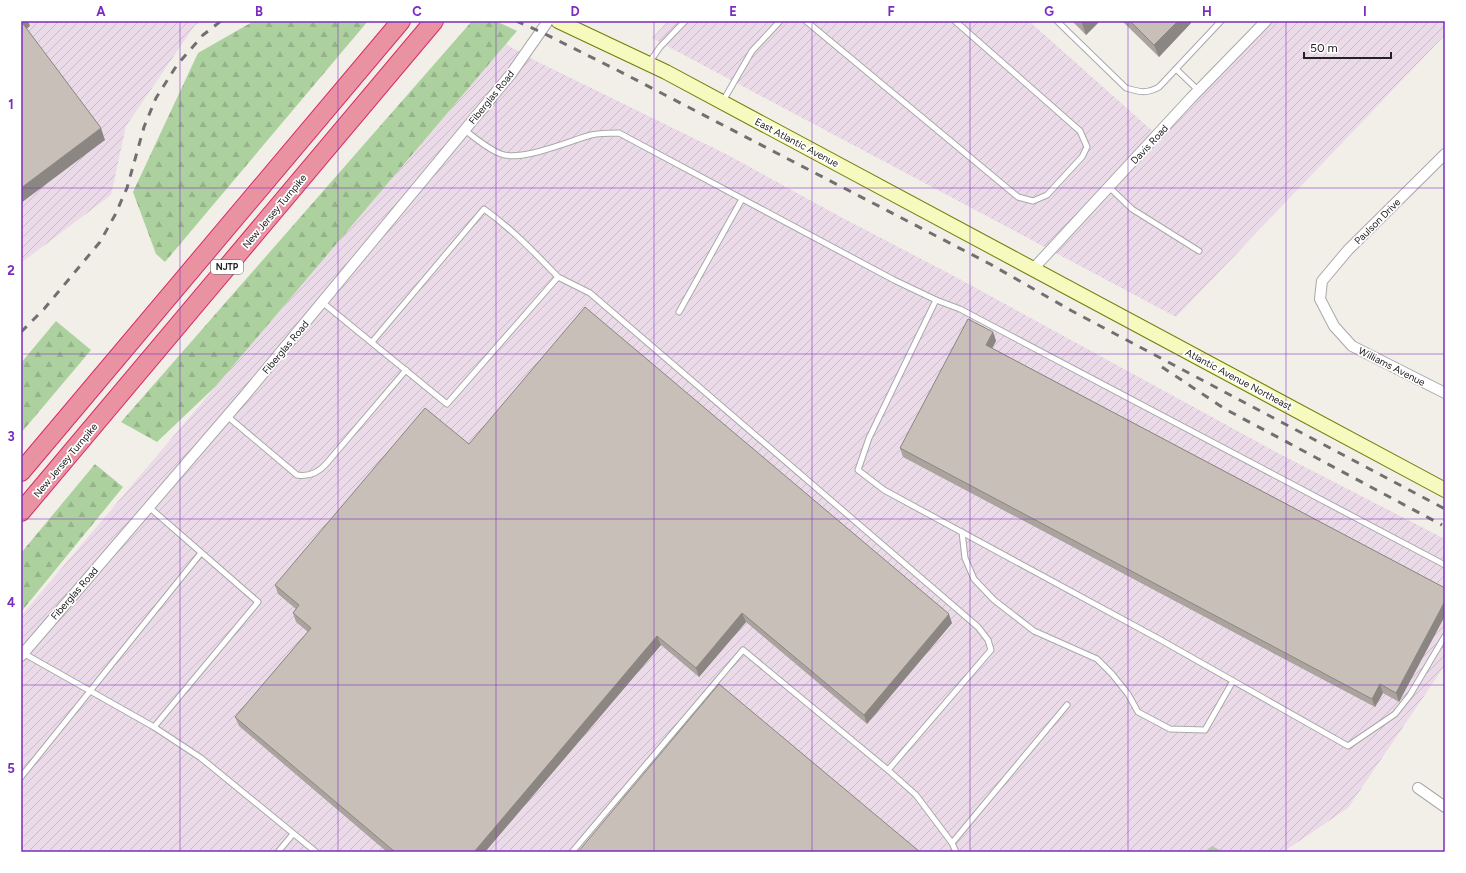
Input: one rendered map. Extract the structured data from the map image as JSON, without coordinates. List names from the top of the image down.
{
  "streets": {
    "highway": ["New Jersey Turnpike", "NJTP"],
    "street": [
      "Fiberglas Road",
      "East Atlantic Avenue",
      "Davis Road",
      "Paulson Drive",
      "Williams Avenue",
      "Atlantic Avenue Northeast"
    ]
  },
  "crossings": [
    ["East Atlantic Avenue", "Davis Road"],
    ["East Atlantic Avenue", "Atlantic Avenue Northeast"],
    ["Davis Road", "Atlantic Avenue Northeast"],
    ["Paulson Drive", "Williams Avenue"]
  ],
  "scale_bar": "50 m",
  "grid": {
    "columns": [
      "A",
      "B",
      "C",
      "D",
      "E",
      "F",
      "G",
      "H",
      "I"
    ],
    "rows": [
      "1",
      "2",
      "3",
      "4",
      "5"
    ]
  }
}
